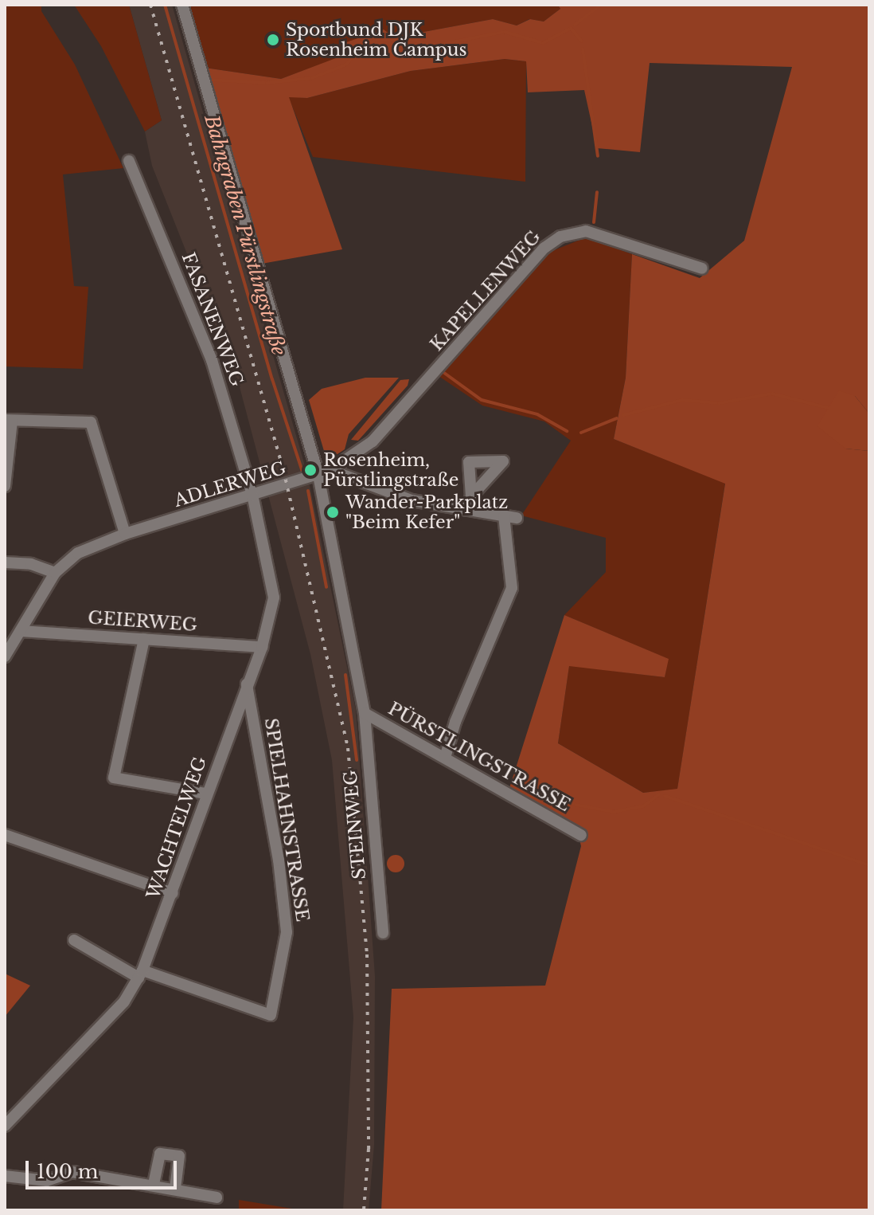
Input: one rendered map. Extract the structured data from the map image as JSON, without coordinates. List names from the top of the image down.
{
  "streets": {
    "street": [
      "KAPELLENWEG",
      "FASANENWEG",
      "ADLERWEG",
      "GEIERWEG",
      "PÜRSTLINGSTRASSE",
      "SPIELHAHNSTRASSE",
      "STEINWEG",
      "WACHTELWEG"
    ]
  },
  "crossings": [
    ["KAPELLENWEG", "ADLERWEG"],
    ["FASANENWEG", "ADLERWEG"],
    ["FASANENWEG", "WACHTELWEG"],
    ["ADLERWEG", "GEIERWEG"],
    ["ADLERWEG", "PÜRSTLINGSTRASSE"],
    ["ADLERWEG", "WACHTELWEG"],
    ["GEIERWEG", "WACHTELWEG"],
    ["PÜRSTLINGSTRASSE", "STEINWEG"],
    ["SPIELHAHNSTRASSE", "WACHTELWEG"]
  ],
  "water": ["Bahngraben Pürstlingstraße"],
  "places": ["Sportbund DJK Rosenheim Campus", "Rosenheim, Pürstlingstraße", "Wander-Parkplatz \"Beim Kefer\""],
  "scale_bar": "100 m"
}
